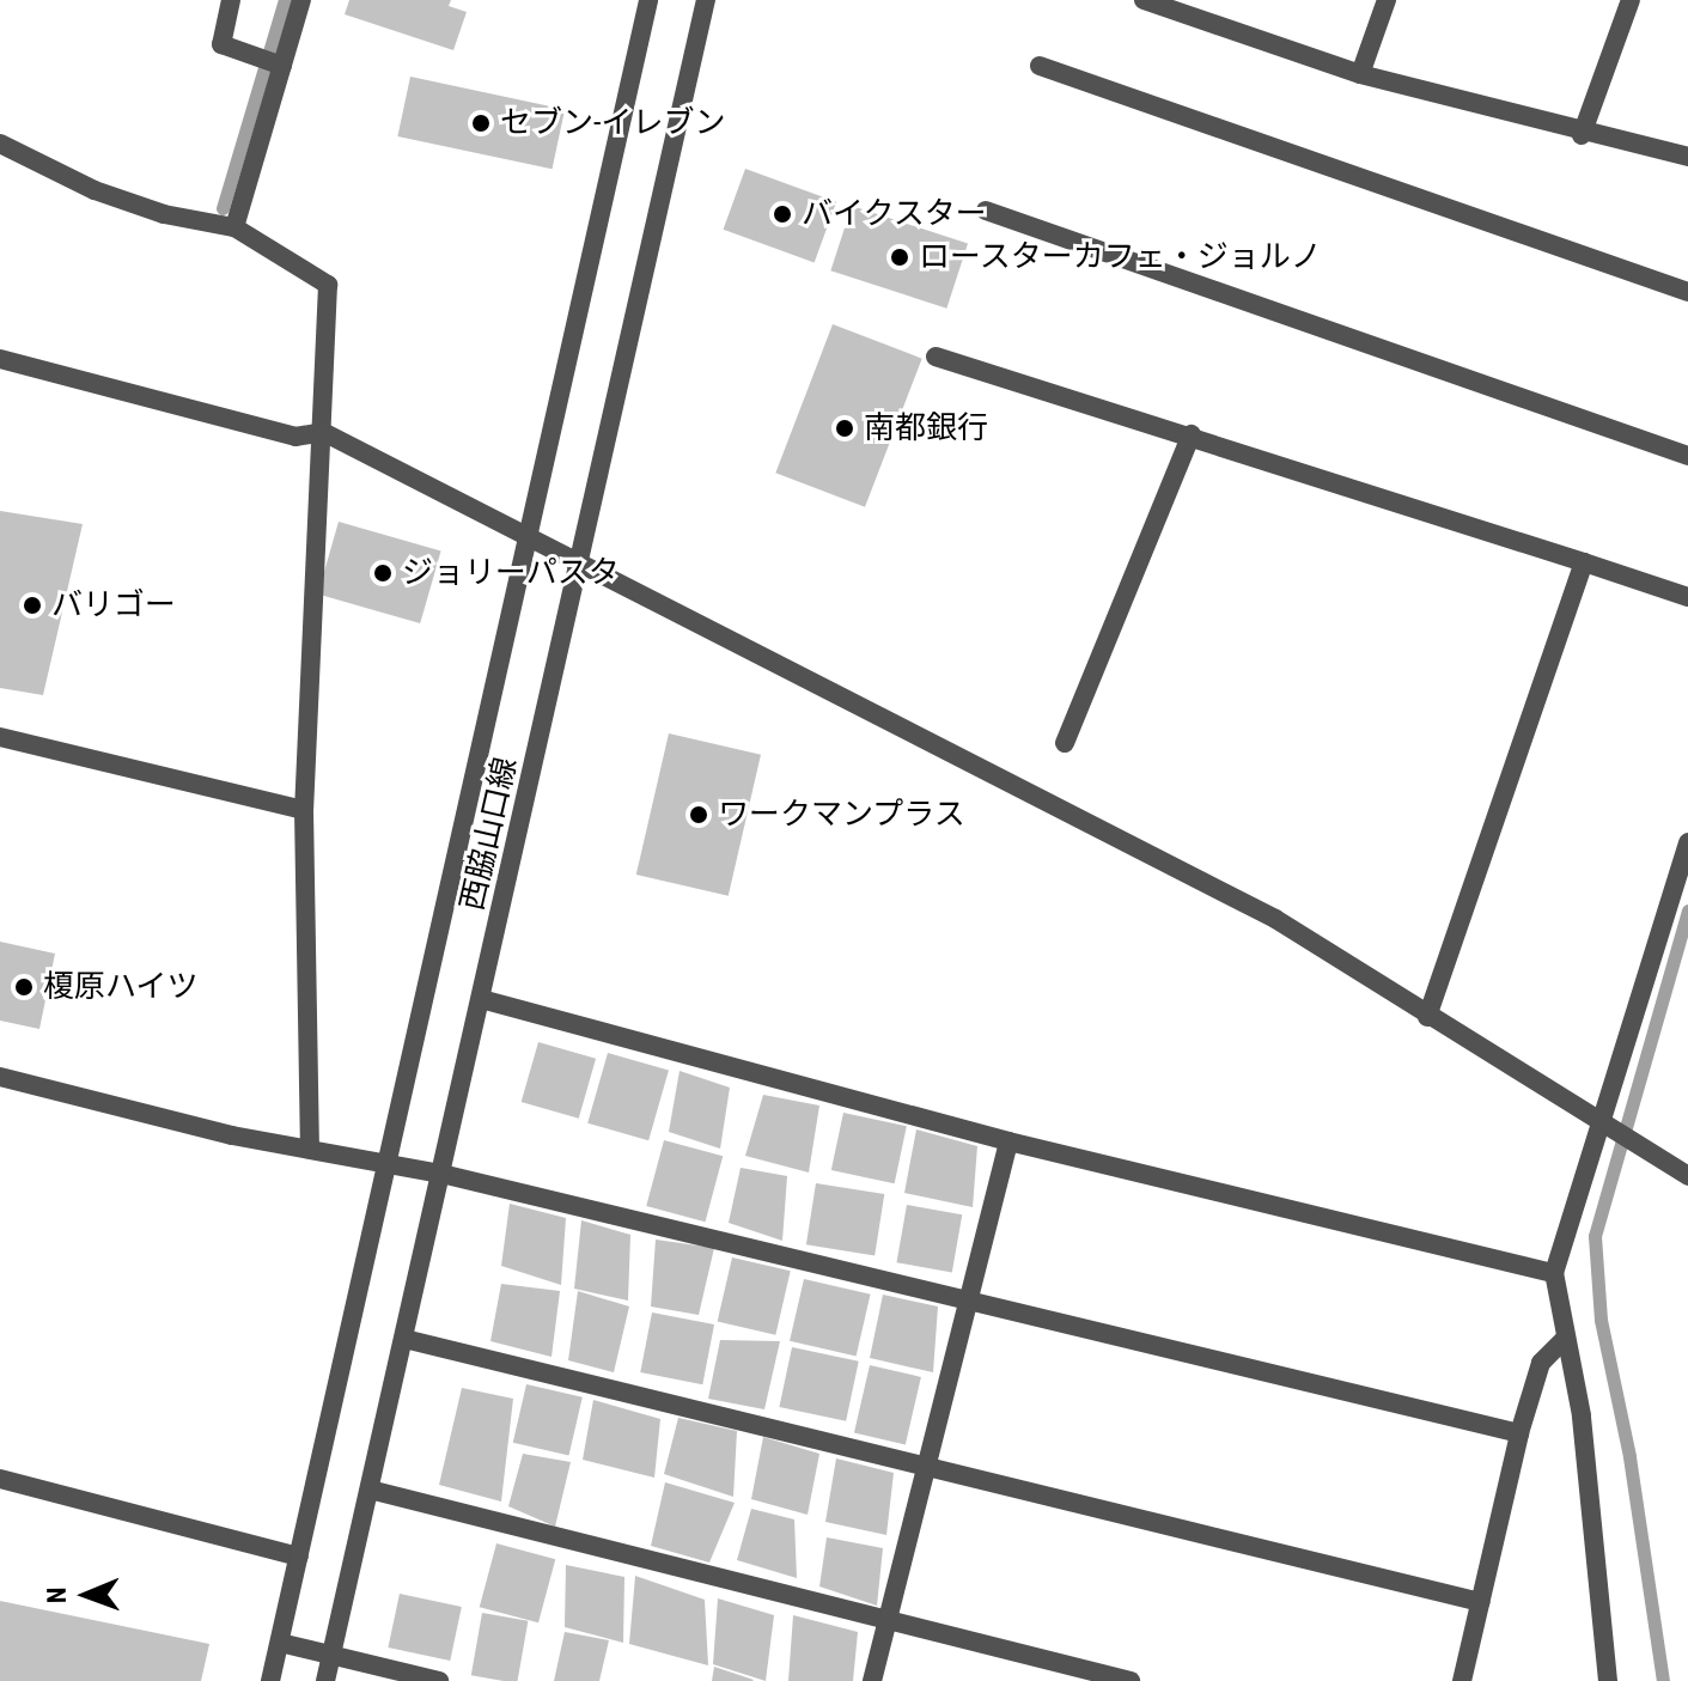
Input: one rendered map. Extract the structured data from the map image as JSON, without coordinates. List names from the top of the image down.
{
  "streets": {
    "street": ["西脇山口線"]
  },
  "places": [
    "セブン-イレブン",
    "バイクスター",
    "ロースターカフェ・ジョルノ",
    "南都銀行",
    "ジョリーパスタ",
    "バリゴー",
    "ワークマンプラス",
    "榎原ハイツ"
  ],
  "north": "left"
}
